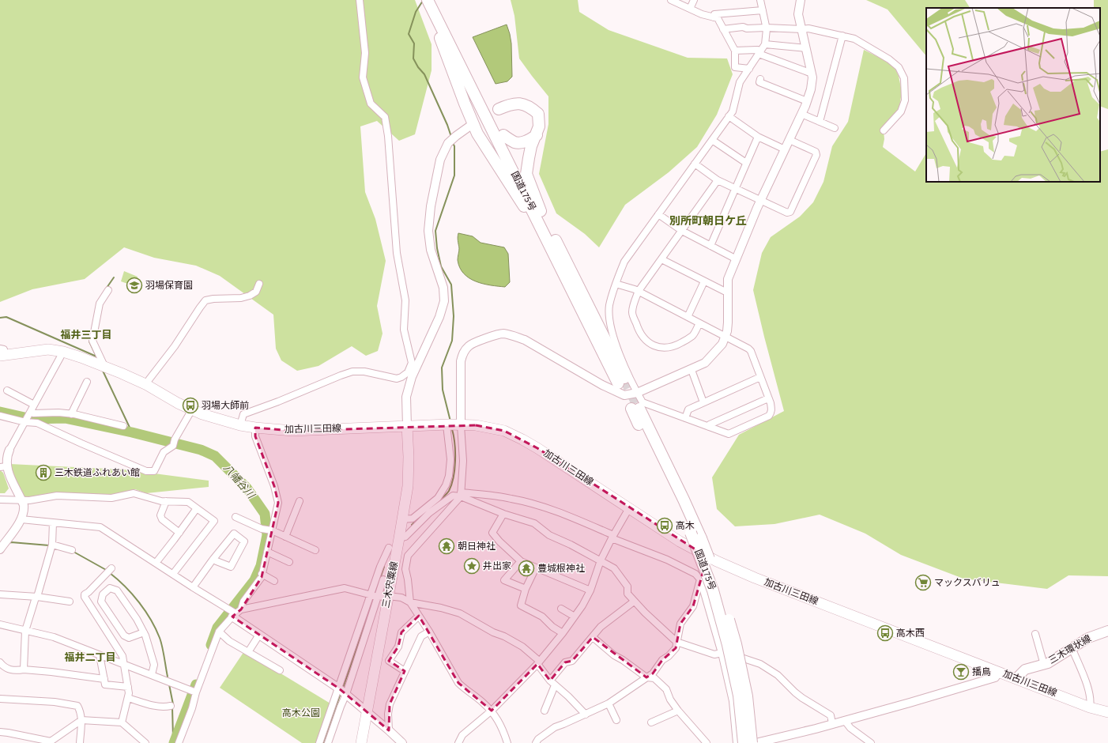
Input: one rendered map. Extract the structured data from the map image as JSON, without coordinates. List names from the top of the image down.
{
  "streets": {
    "highway": ["国道175号"],
    "main road": ["加古川三田線", "三木宍粟線", "三木環状線"]
  },
  "crossings": [
    ["加古川三田線", "三木宍粟線"],
    ["加古川三田線", "三木環状線"]
  ],
  "districts": ["別所町朝日ケ丘", "福井三丁目", "福井二丁目"],
  "water": ["八幡谷川"],
  "parks": ["高木公園"],
  "places": {
    "school or university": ["羽場保育園"],
    "bus stop": ["羽場大師前", "高木", "高木西"],
    "building": ["三木鉄道ふれあい館"],
    "temple": ["朝日神社", "豊城根神社"],
    "place": ["井出家"],
    "supermarket": ["マックスバリュ"],
    "bar": ["播鳥"]
  }
}
